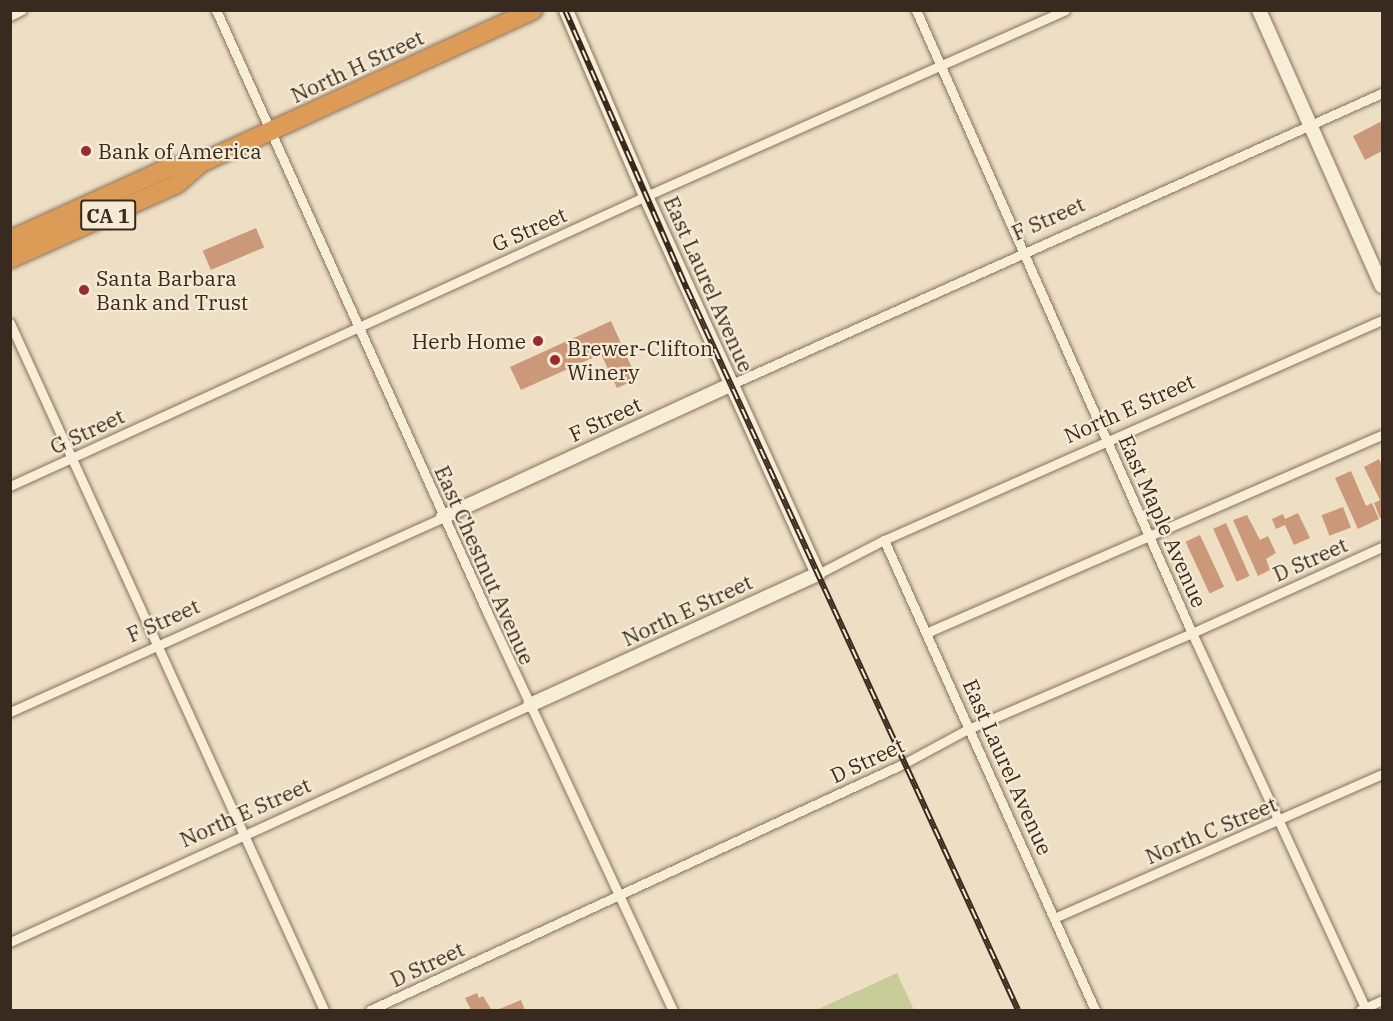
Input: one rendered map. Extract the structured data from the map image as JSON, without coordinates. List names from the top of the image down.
{
  "streets": {
    "highway": ["North H Street", "CA 1"],
    "street": [
      "F Street",
      "G Street",
      "East Laurel Avenue",
      "North E Street",
      "East Maple Avenue",
      "D Street",
      "East Chestnut Avenue",
      "North C Street"
    ]
  },
  "crossings": [
    ["North H Street", "East Chestnut Avenue"],
    ["F Street", "East Laurel Avenue"],
    ["F Street", "East Maple Avenue"],
    ["F Street", "East Chestnut Avenue"],
    ["G Street", "East Laurel Avenue"],
    ["G Street", "East Maple Avenue"],
    ["G Street", "East Chestnut Avenue"],
    ["East Laurel Avenue", "North E Street"],
    ["East Laurel Avenue", "D Street"],
    ["East Laurel Avenue", "North C Street"],
    ["North E Street", "East Maple Avenue"],
    ["North E Street", "East Chestnut Avenue"],
    ["East Maple Avenue", "D Street"],
    ["East Maple Avenue", "North C Street"],
    ["D Street", "East Chestnut Avenue"]
  ],
  "places": [
    "Bank of America",
    "Santa Barbara Bank and Trust",
    "Herb Home",
    "Brewer-Clifton Winery"
  ]
}
